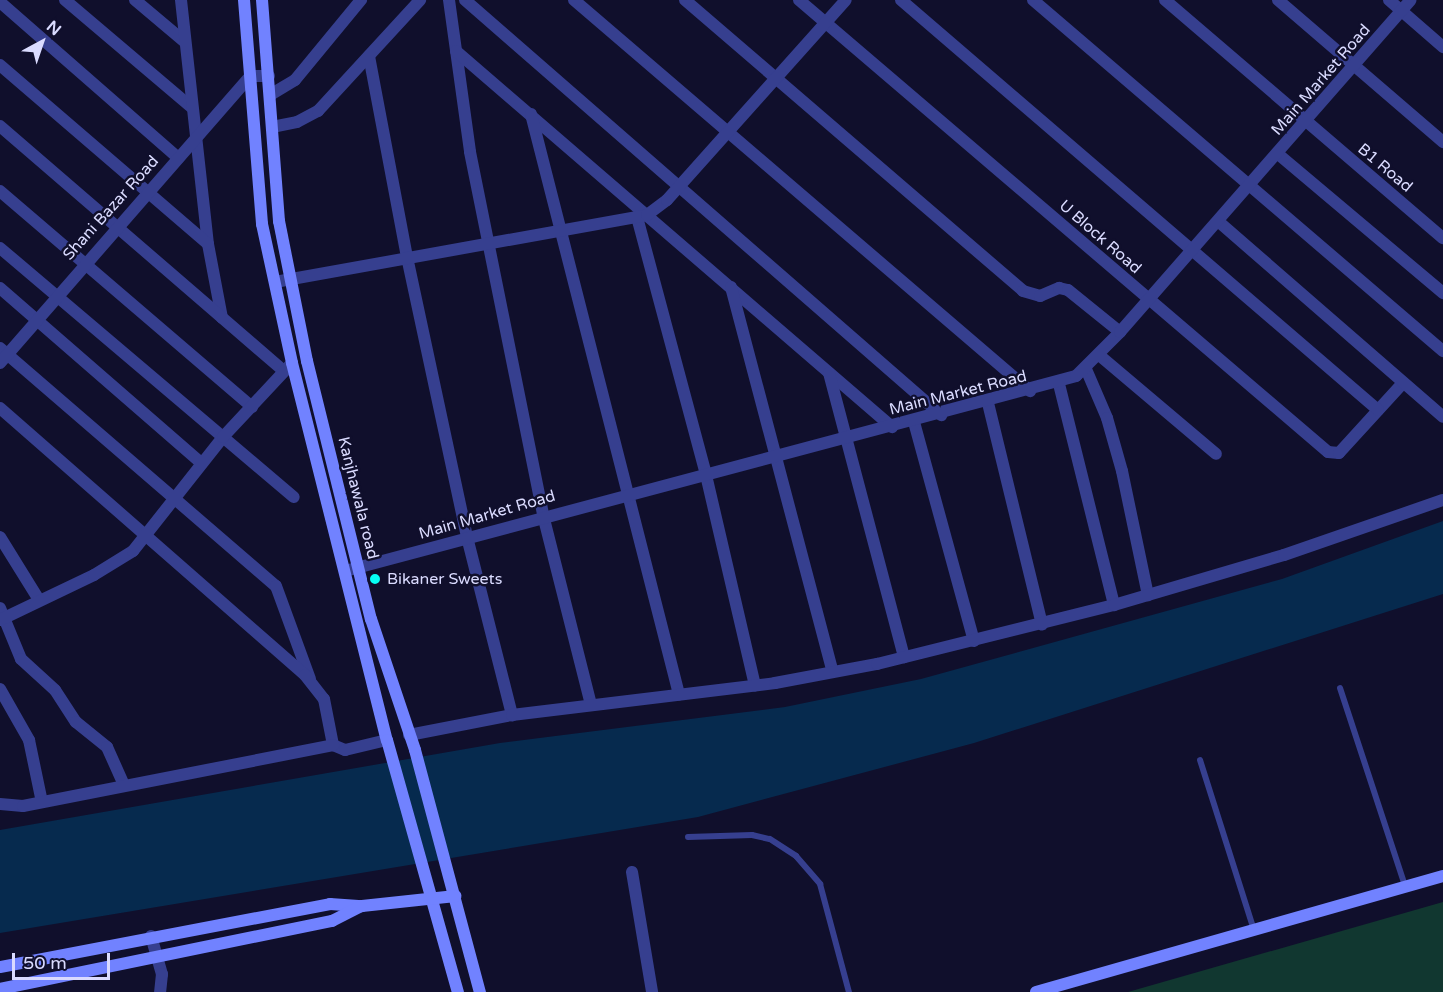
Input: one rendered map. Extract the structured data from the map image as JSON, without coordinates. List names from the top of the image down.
{
  "streets": {
    "main road": ["Kanjhawala road"],
    "street": [
      "Main Market Road",
      "B1 Road",
      "Shani Bazar Road",
      "U Block Road"
    ]
  },
  "crossings": [
    ["Main Market Road", "B1 Road"],
    ["Main Market Road", "U Block Road"],
    ["Main Market Road", "Kanjhawala road"],
    ["Shani Bazar Road", "Kanjhawala road"]
  ],
  "places": ["Bikaner Sweets"],
  "scale_bar": "50 m",
  "north": "top right"
}
